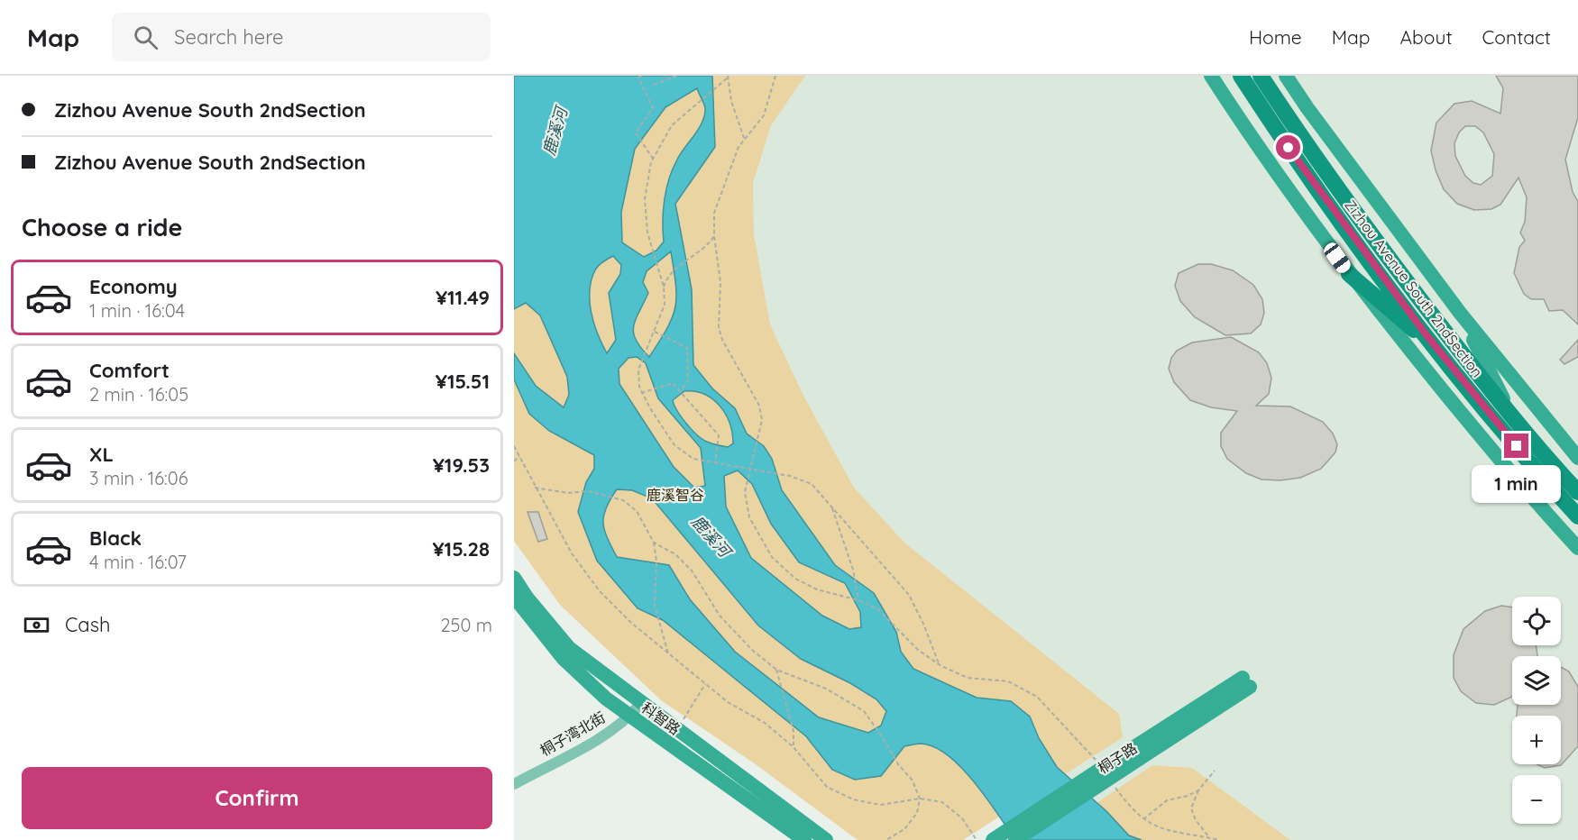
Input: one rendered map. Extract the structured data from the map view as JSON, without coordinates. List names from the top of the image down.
{
  "streets": {
    "main road": ["Zizhou Avenue South 2ndSection", "科智路", "桐子路"],
    "street": ["桐子湾北街"]
  },
  "crossings": [
    ["科智路", "桐子湾北街"]
  ],
  "water": ["鹿溪河"],
  "parks": ["鹿溪智谷"],
  "page": {
    "header": "Map",
    "search": "Search here",
    "nav": [
      "Home",
      "Map",
      "About",
      "Contact"
    ],
    "banner": ["Zizhou Avenue South 2ndSection", "Zizhou Avenue South 2ndSection"],
    "heading": "Choose a ride",
    "list": [
      {
        "name": "Economy",
        "note": "1 min · 16:04",
        "value": "¥11.49"
      },
      {
        "name": "Comfort",
        "note": "2 min · 16:05",
        "value": "¥15.51"
      },
      {
        "name": "XL",
        "note": "3 min · 16:06",
        "value": "¥19.53"
      },
      {
        "name": "Black",
        "note": "4 min · 16:07",
        "value": "¥15.28"
      }
    ],
    "bubble": "1 min",
    "pay": ["Cash", "250 m"],
    "map_buttons": ["+", "−"],
    "buttons": "Confirm"
  }
}
